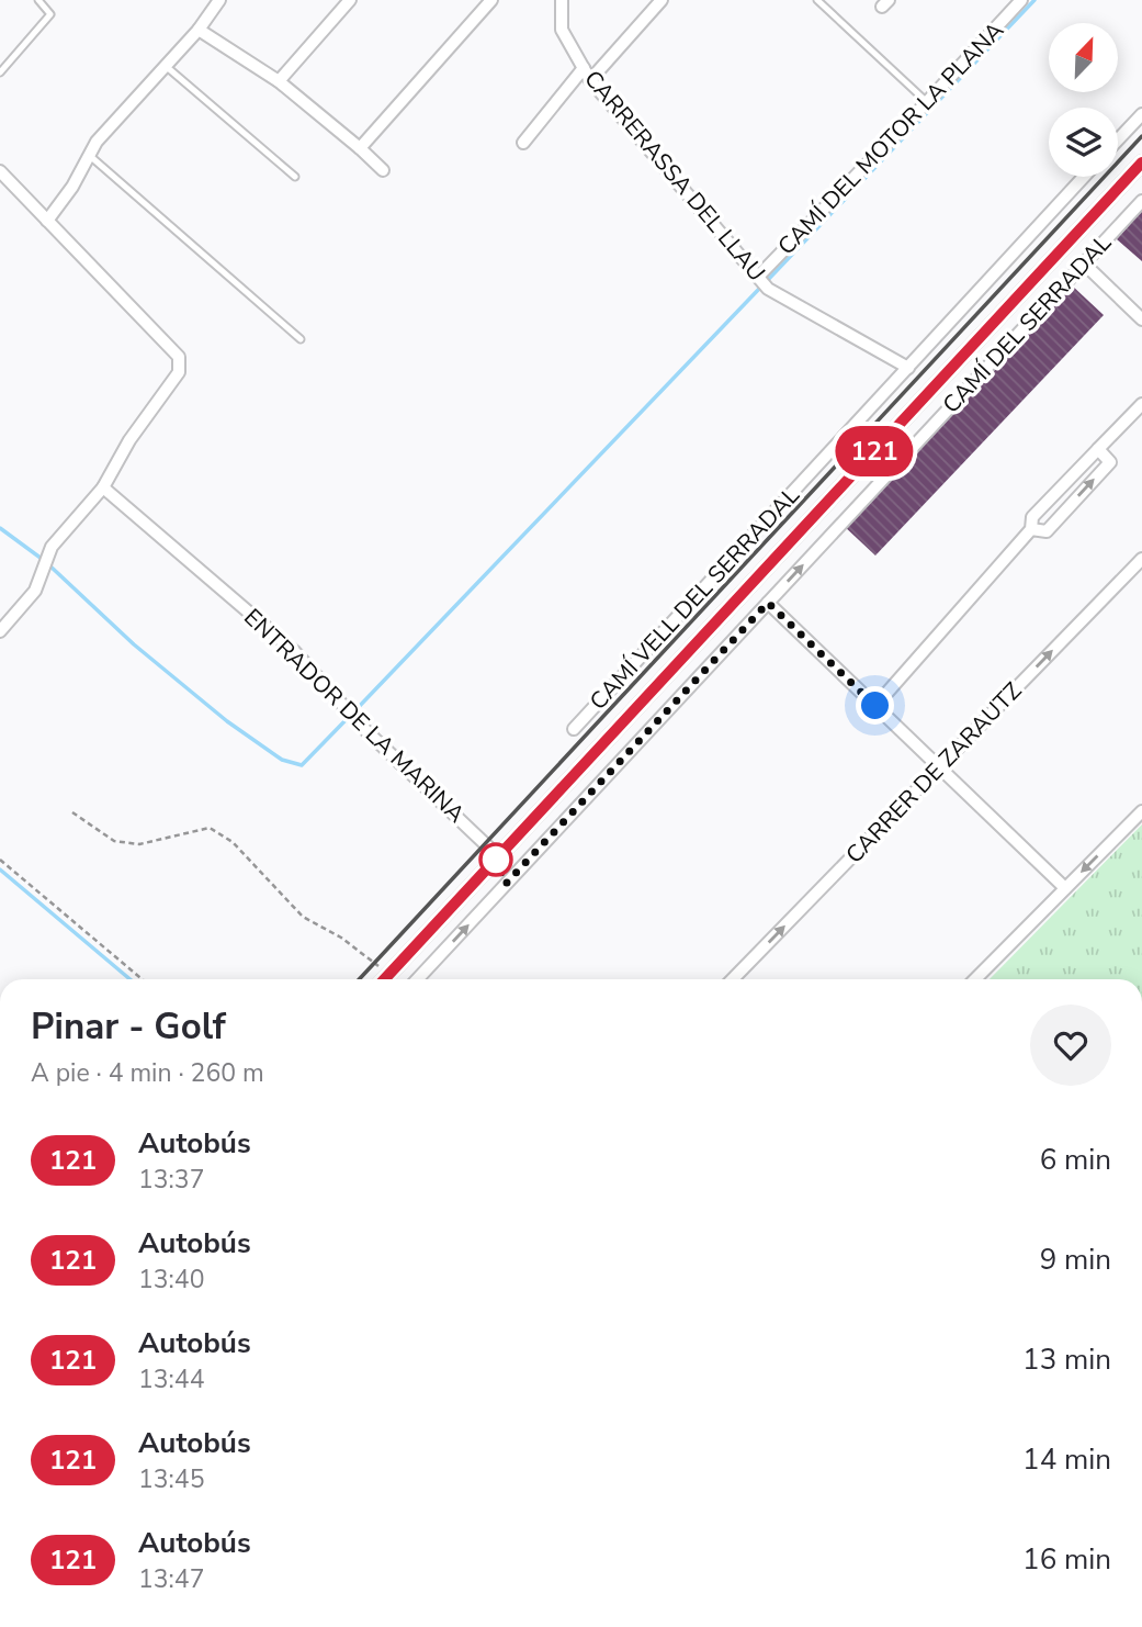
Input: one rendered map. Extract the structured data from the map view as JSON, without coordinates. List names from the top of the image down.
{
  "streets": {
    "street": [
      "CAMÍ DEL MOTOR LA PLANA",
      "CARRERASSA DEL LLAU",
      "CAMÍ DEL SERRADAL",
      "CAMÍ VELL DEL SERRADAL",
      "ENTRADOR DE LA MARINA",
      "CARRER DE ZARAUTZ"
    ]
  },
  "crossings": [
    ["CAMÍ DEL MOTOR LA PLANA", "CARRERASSA DEL LLAU"],
    ["CARRERASSA DEL LLAU", "CAMÍ VELL DEL SERRADAL"],
    ["CAMÍ DEL SERRADAL", "ENTRADOR DE LA MARINA"]
  ],
  "lines": ["bus line 121"],
  "north": "top right",
  "page": {
    "on_map": "121",
    "heading": ["Pinar - Golf", "A pie · 4 min · 260 m"],
    "list": [
      {
        "mark": "121",
        "name": "Autobús",
        "note": "13:37",
        "value": "6 min"
      },
      {
        "mark": "121",
        "name": "Autobús",
        "note": "13:40",
        "value": "9 min"
      },
      {
        "mark": "121",
        "name": "Autobús",
        "note": "13:44",
        "value": "13 min"
      },
      {
        "mark": "121",
        "name": "Autobús",
        "note": "13:45",
        "value": "14 min"
      },
      {
        "mark": "121",
        "name": "Autobús",
        "note": "13:47",
        "value": "16 min"
      }
    ]
  }
}
